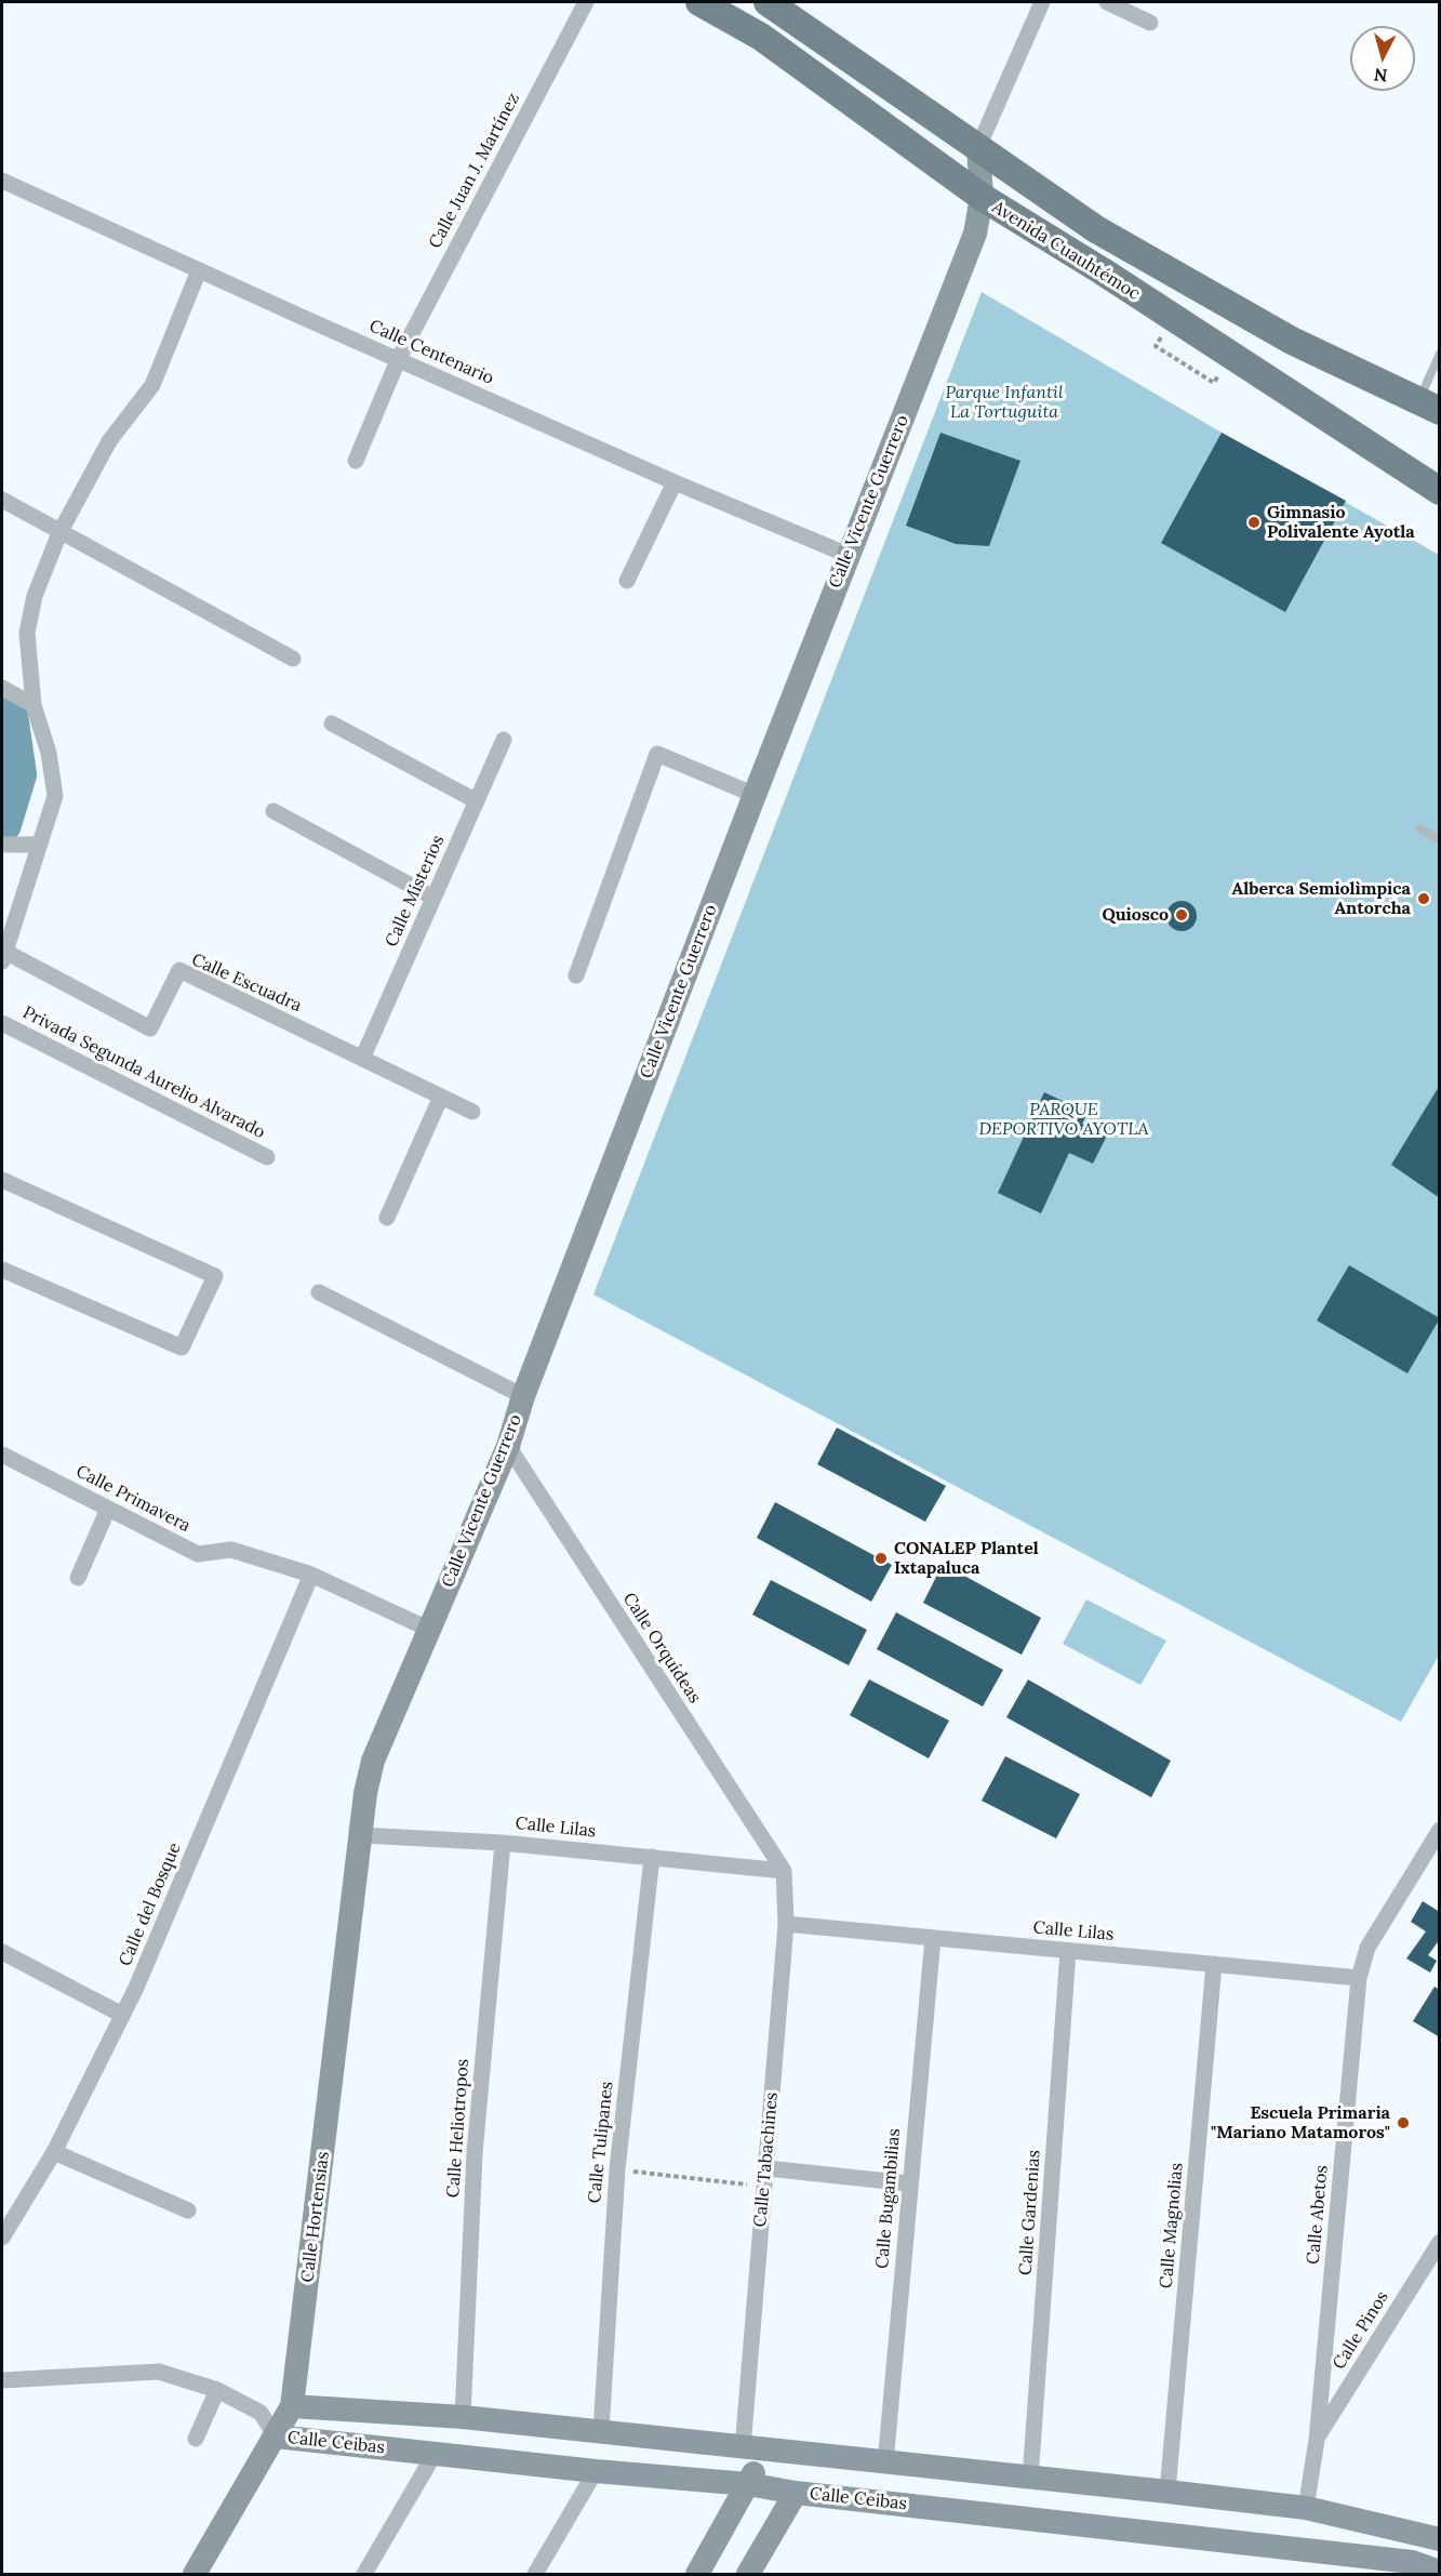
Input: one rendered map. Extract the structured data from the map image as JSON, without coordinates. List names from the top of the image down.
{
  "streets": {
    "main road": ["Avenida Cuauhtémoc"],
    "street": [
      "Calle Juan J. Martínez",
      "Calle Centenario",
      "Calle Vicente Guerrero",
      "Calle Misterios",
      "Calle Escuadra",
      "Privada Segunda Aurelio Alvarado",
      "Calle Primavera",
      "Calle Orquídeas",
      "Calle Lilas",
      "Calle del Bosque",
      "Calle Heliotropos",
      "Calle Tulipanes",
      "Calle Tabachines",
      "Calle Bugambilias",
      "Calle Gardenias",
      "Calle Abetos",
      "Calle Hortensias",
      "Calle Magnolias",
      "Calle Pinos",
      "Calle Ceibas"
    ]
  },
  "crossings": [
    ["Calle Juan J. Martínez", "Calle Centenario"],
    ["Avenida Cuauhtémoc", "Calle Vicente Guerrero"],
    ["Calle Centenario", "Calle Vicente Guerrero"],
    ["Calle Vicente Guerrero", "Calle Primavera"],
    ["Calle Vicente Guerrero", "Calle Orquídeas"],
    ["Calle Vicente Guerrero", "Calle Lilas"],
    ["Calle Vicente Guerrero", "Calle Hortensias"],
    ["Calle Misterios", "Calle Escuadra"],
    ["Calle Primavera", "Calle del Bosque"],
    ["Calle Orquídeas", "Calle Lilas"],
    ["Calle Orquídeas", "Calle Tabachines"],
    ["Calle Lilas", "Calle Heliotropos"],
    ["Calle Lilas", "Calle Tulipanes"],
    ["Calle Lilas", "Calle Tabachines"],
    ["Calle Lilas", "Calle Bugambilias"],
    ["Calle Lilas", "Calle Gardenias"],
    ["Calle Lilas", "Calle Abetos"],
    ["Calle Lilas", "Calle Hortensias"],
    ["Calle Lilas", "Calle Magnolias"],
    ["Calle Heliotropos", "Calle Ceibas"],
    ["Calle Tulipanes", "Calle Ceibas"],
    ["Calle Tabachines", "Calle Ceibas"],
    ["Calle Bugambilias", "Calle Ceibas"],
    ["Calle Gardenias", "Calle Ceibas"],
    ["Calle Abetos", "Calle Pinos"],
    ["Calle Abetos", "Calle Ceibas"],
    ["Calle Hortensias", "Calle Ceibas"],
    ["Calle Magnolias", "Calle Ceibas"]
  ],
  "parks": ["Parque Infantil La Tortuguita", "PARQUE DEPORTIVO AYOTLA"],
  "places": [
    "Gimnasio Polivalente Ayotla",
    "Alberca Semiolìmpica Antorcha",
    "Quiosco",
    "CONALEP Plantel Ixtapaluca",
    "Escuela Primaria \"Mariano Matamoros\""
  ],
  "north": "bottom"
}
